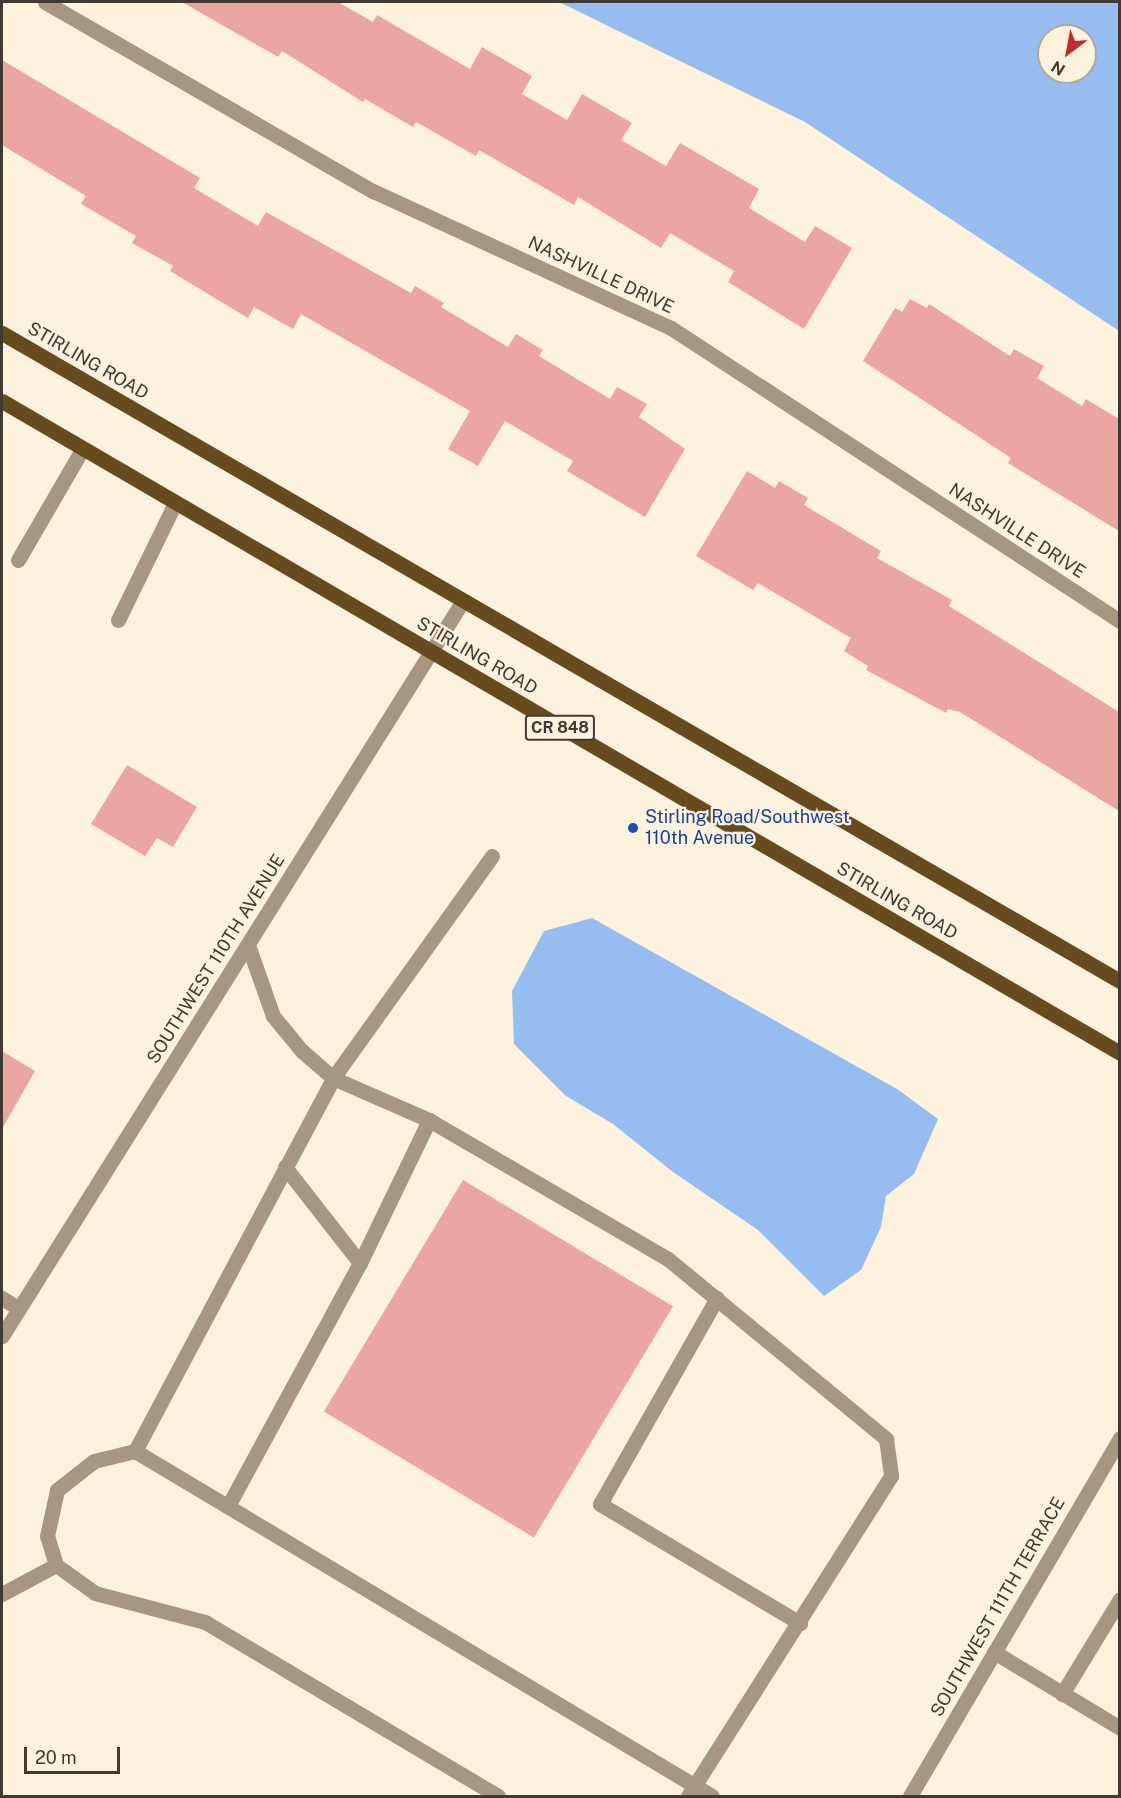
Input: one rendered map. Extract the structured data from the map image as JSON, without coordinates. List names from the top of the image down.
{
  "streets": {
    "main road": ["STIRLING ROAD", "CR 848"],
    "street": ["NASHVILLE DRIVE", "SOUTHWEST 110TH AVENUE", "SOUTHWEST 111TH TERRACE"]
  },
  "crossings": [
    ["STIRLING ROAD", "SOUTHWEST 110TH AVENUE"]
  ],
  "places": ["Stirling Road/Southwest 110th Avenue"],
  "scale_bar": "20 m",
  "north": "bottom left"
}
